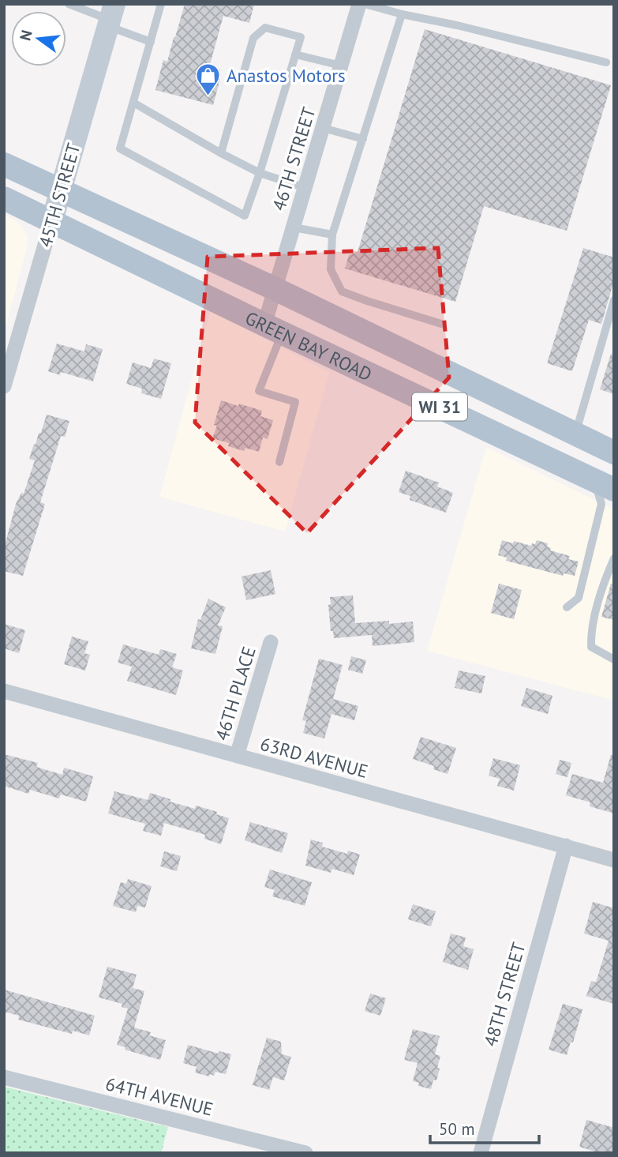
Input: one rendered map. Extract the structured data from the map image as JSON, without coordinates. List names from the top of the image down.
{
  "streets": {
    "main road": ["GREEN BAY ROAD", "WI 31"],
    "street": [
      "46TH STREET",
      "45TH STREET",
      "46TH PLACE",
      "63RD AVENUE",
      "48TH STREET",
      "64TH AVENUE"
    ]
  },
  "crossings": [
    ["46TH STREET", "GREEN BAY ROAD"],
    ["45TH STREET", "GREEN BAY ROAD"],
    ["46TH PLACE", "63RD AVENUE"],
    ["63RD AVENUE", "48TH STREET"]
  ],
  "places": {
    "shop": ["Anastos Motors"]
  },
  "scale_bar": "50 m",
  "north": "left"
}
